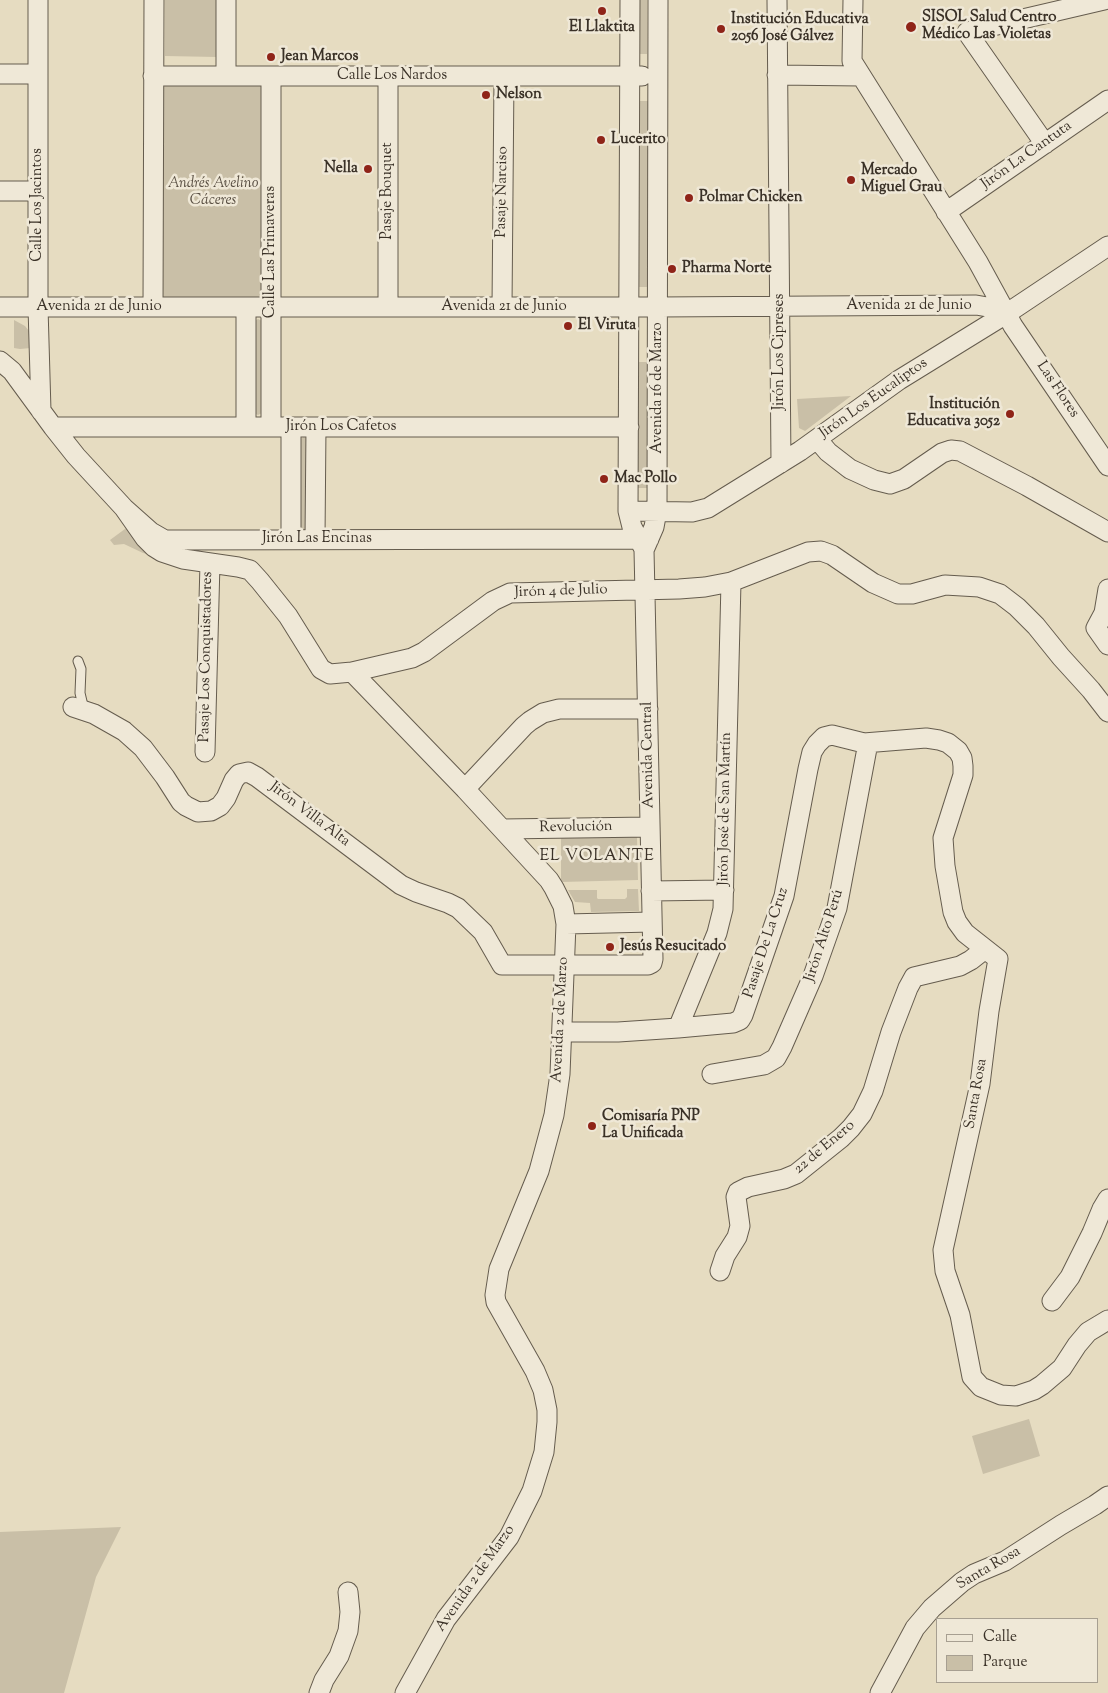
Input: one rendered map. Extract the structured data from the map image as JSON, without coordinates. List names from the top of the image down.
{
  "streets": {
    "street": [
      "Calle Los Nardos",
      "Jirón La Cantuta",
      "Pasaje Bouquet",
      "Pasaje Narciso",
      "Calle Los Jacintos",
      "Calle Las Primaveras",
      "Avenida 21 de Junio",
      "Jirón Los Cipreses",
      "Avenida 16 de Marzo",
      "Las Flores",
      "Jirón Los Eucaliptos",
      "Jirón Los Cafetos",
      "Jirón Las Encinas",
      "Jirón 4 de Julio",
      "Pasaje Los Conquistadores",
      "Avenida Central",
      "Jirón José de San Martín",
      "Jirón Villa Alta",
      "Revolución",
      "Jirón Alto Perú",
      "Pasaje De La Cruz",
      "Avenida 2 de Marzo",
      "Santa Rosa",
      "22 de Enero"
    ]
  },
  "crossings": [
    ["Calle Los Nardos", "Pasaje Bouquet"],
    ["Calle Los Nardos", "Pasaje Narciso"],
    ["Calle Los Nardos", "Calle Las Primaveras"],
    ["Calle Los Nardos", "Avenida 16 de Marzo"],
    ["Jirón La Cantuta", "Las Flores"],
    ["Pasaje Bouquet", "Avenida 21 de Junio"],
    ["Pasaje Narciso", "Avenida 21 de Junio"],
    ["Calle Los Jacintos", "Avenida 21 de Junio"],
    ["Calle Los Jacintos", "Jirón Las Encinas"],
    ["Calle Las Primaveras", "Avenida 21 de Junio"],
    ["Calle Las Primaveras", "Jirón Los Cafetos"],
    ["Avenida 21 de Junio", "Jirón Los Cipreses"],
    ["Avenida 21 de Junio", "Avenida 16 de Marzo"],
    ["Avenida 21 de Junio", "Las Flores"],
    ["Avenida 21 de Junio", "Jirón Los Eucaliptos"],
    ["Jirón Los Cipreses", "Jirón Los Eucaliptos"],
    ["Avenida 16 de Marzo", "Jirón Los Eucaliptos"],
    ["Avenida 16 de Marzo", "Jirón Los Cafetos"],
    ["Avenida 16 de Marzo", "Jirón Las Encinas"],
    ["Avenida 16 de Marzo", "Avenida Central"],
    ["Las Flores", "Jirón Los Eucaliptos"],
    ["Jirón Los Cafetos", "Jirón Las Encinas"],
    ["Jirón Las Encinas", "Avenida Central"],
    ["Jirón 4 de Julio", "Avenida Central"],
    ["Jirón 4 de Julio", "Jirón José de San Martín"],
    ["Jirón 4 de Julio", "Avenida 2 de Marzo"],
    ["Avenida Central", "Jirón Villa Alta"],
    ["Avenida Central", "Revolución"],
    ["Avenida Central", "Avenida 2 de Marzo"],
    ["Jirón José de San Martín", "Pasaje De La Cruz"],
    ["Jirón Villa Alta", "Avenida 2 de Marzo"],
    ["Revolución", "Avenida 2 de Marzo"],
    ["Jirón Alto Perú", "Pasaje De La Cruz"],
    ["Jirón Alto Perú", "Santa Rosa"],
    ["Pasaje De La Cruz", "Avenida 2 de Marzo"],
    ["Pasaje De La Cruz", "Santa Rosa"],
    ["Santa Rosa", "22 de Enero"]
  ],
  "districts": ["EL VOLANTE"],
  "parks": ["Andrés Avelino Cáceres"],
  "places": [
    "El Llaktita",
    "SISOL Salud Centro Médico Las Violetas",
    "Institución Educativa 2056 José Gálvez",
    "Jean Marcos",
    "Nelson",
    "Lucerito",
    "Nella",
    "Mercado Miguel Grau",
    "Polmar Chicken",
    "Pharma Norte",
    "El Viruta",
    "Institución Educativa 3052",
    "Mac Pollo",
    "Jesús Resucitado",
    "Comisaría PNP La Unificada"
  ],
  "legend": ["Calle", "Parque"]
}
